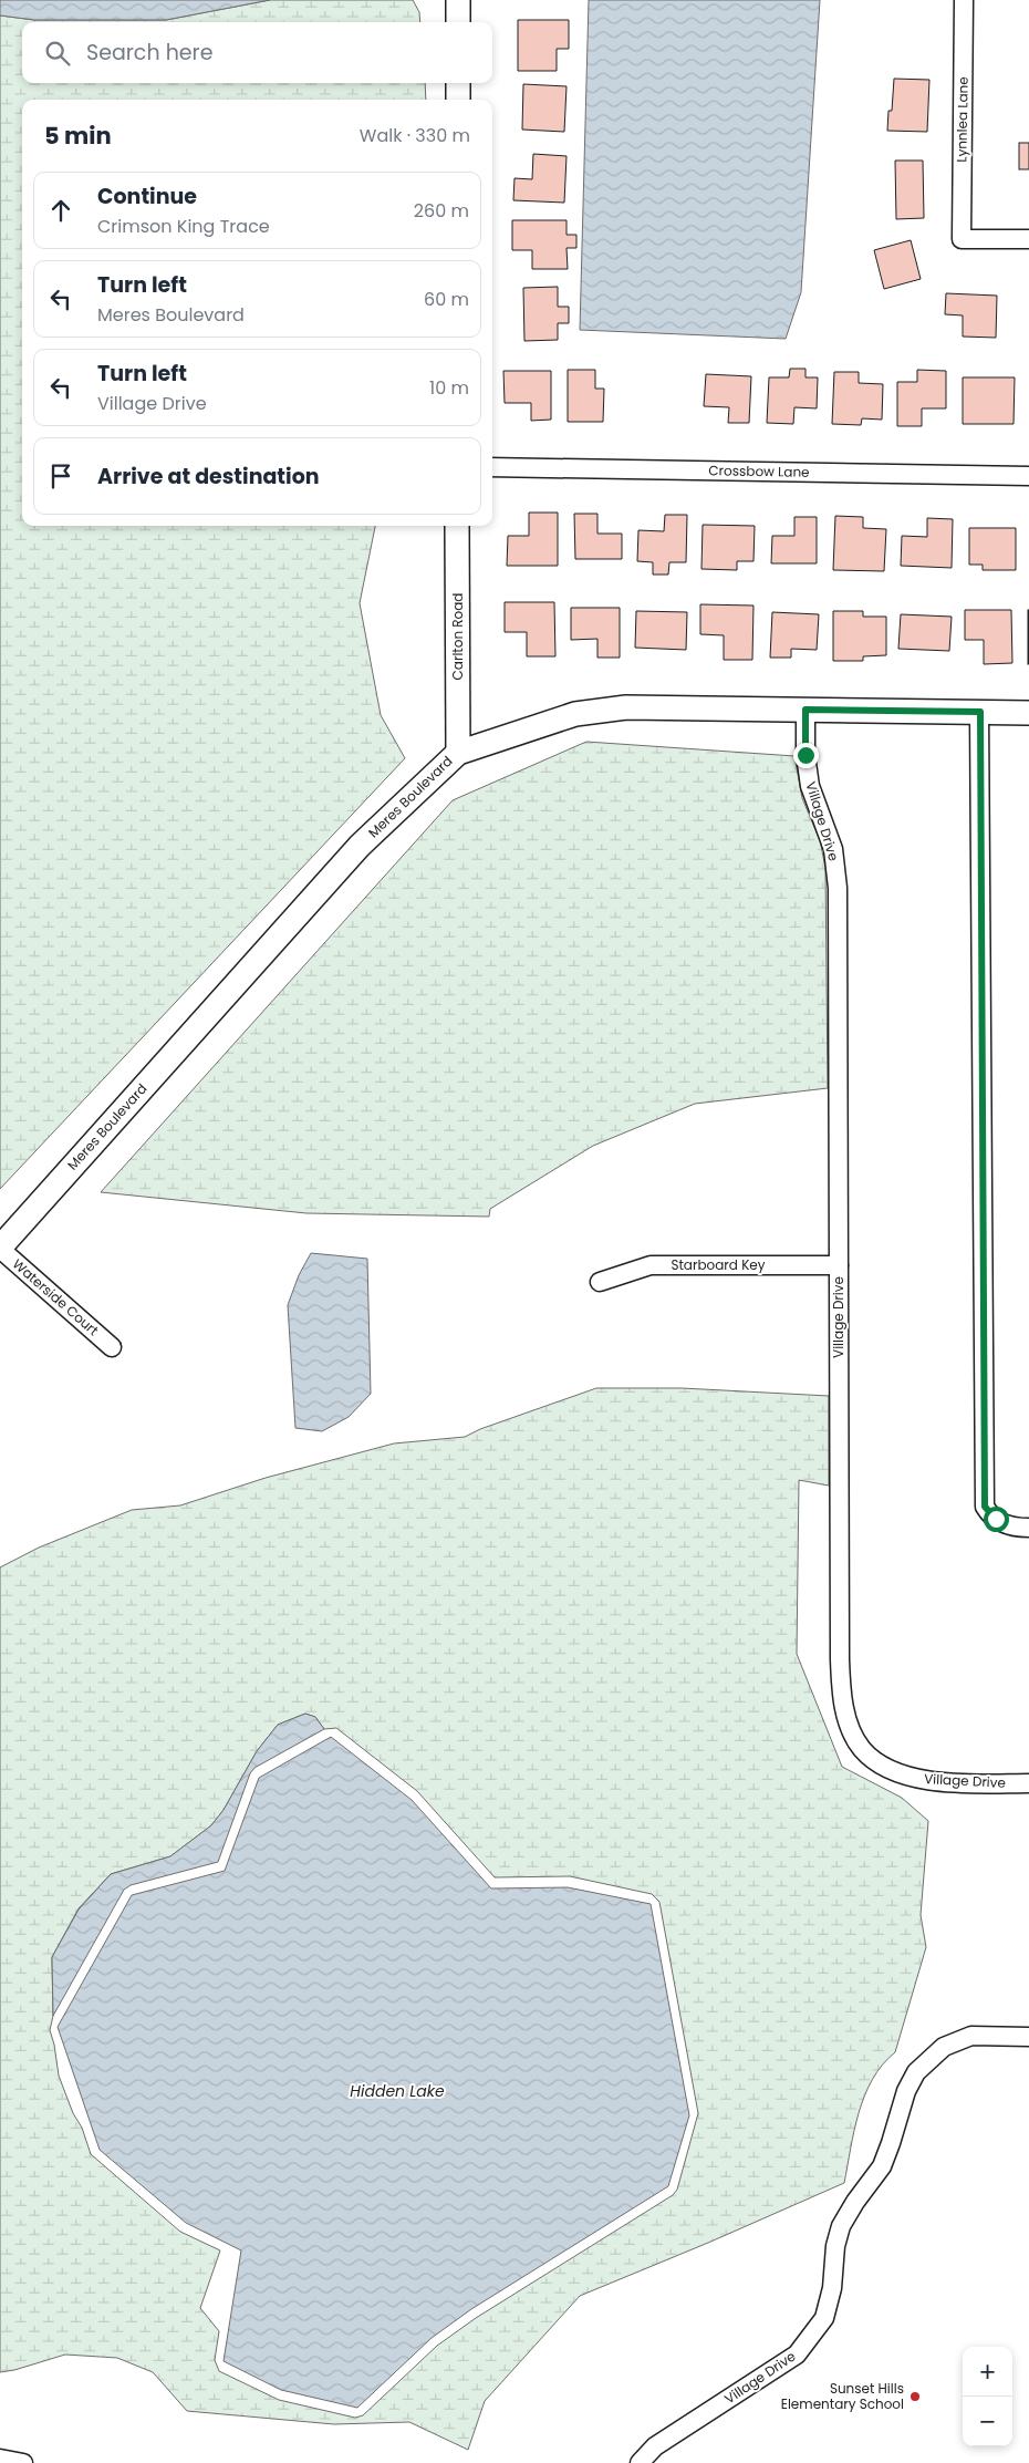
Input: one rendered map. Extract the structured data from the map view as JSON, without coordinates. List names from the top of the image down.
{
  "streets": {
    "street": [
      "Lynnlea Lane",
      "Crossbow Lane",
      "Carlton Road",
      "Meres Boulevard",
      "Village Drive",
      "Starboard Key",
      "Waterside Court"
    ]
  },
  "crossings": [
    ["Carlton Road", "Meres Boulevard"],
    ["Meres Boulevard", "Village Drive"],
    ["Meres Boulevard", "Waterside Court"],
    ["Village Drive", "Starboard Key"]
  ],
  "water": ["Hidden Lake"],
  "places": ["Sunset Hills Elementary School"],
  "page": {
    "search": "Search here",
    "heading": ["5 min", "Walk · 330 m"],
    "list": [
      ["Continue", "Crimson King Trace", "260 m"],
      ["Turn left", "Meres Boulevard", "60 m"],
      ["Turn left", "Village Drive", "10 m"],
      "Arrive at destination"
    ],
    "map_buttons": ["+", "−"]
  }
}
